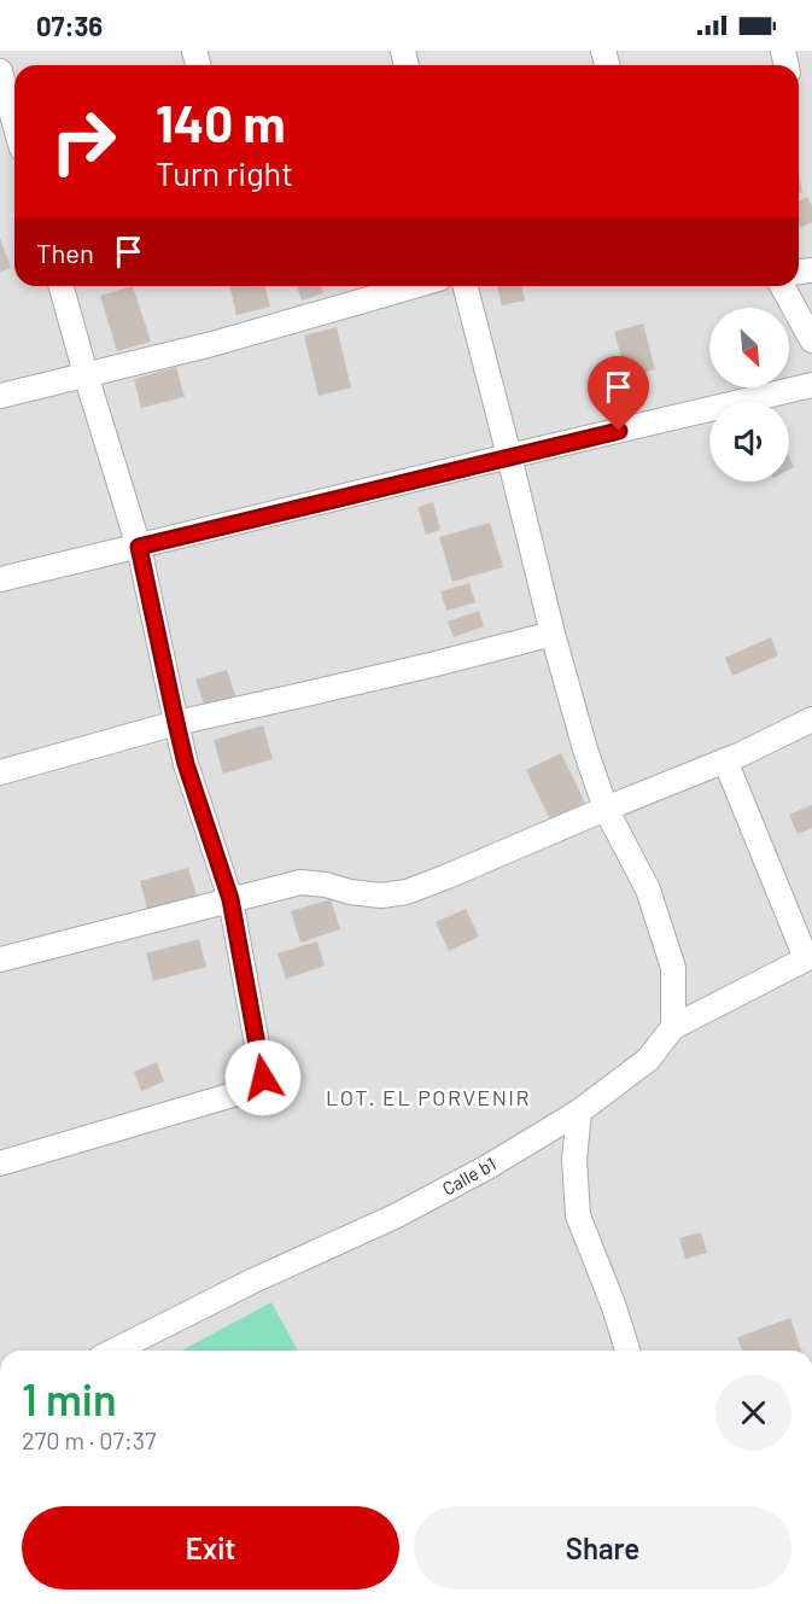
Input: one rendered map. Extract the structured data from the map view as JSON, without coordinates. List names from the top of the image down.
{
  "streets": {
    "street": ["Calle b1"]
  },
  "districts": ["LOT. EL PORVENIR"],
  "north": "bottom right",
  "page": {
    "status": "07:36",
    "turn": ["140 m", "Turn right"],
    "then": "Then",
    "heading": ["1 min", "270 m · 07:37"],
    "buttons": ["Exit", "Share"]
  }
}
